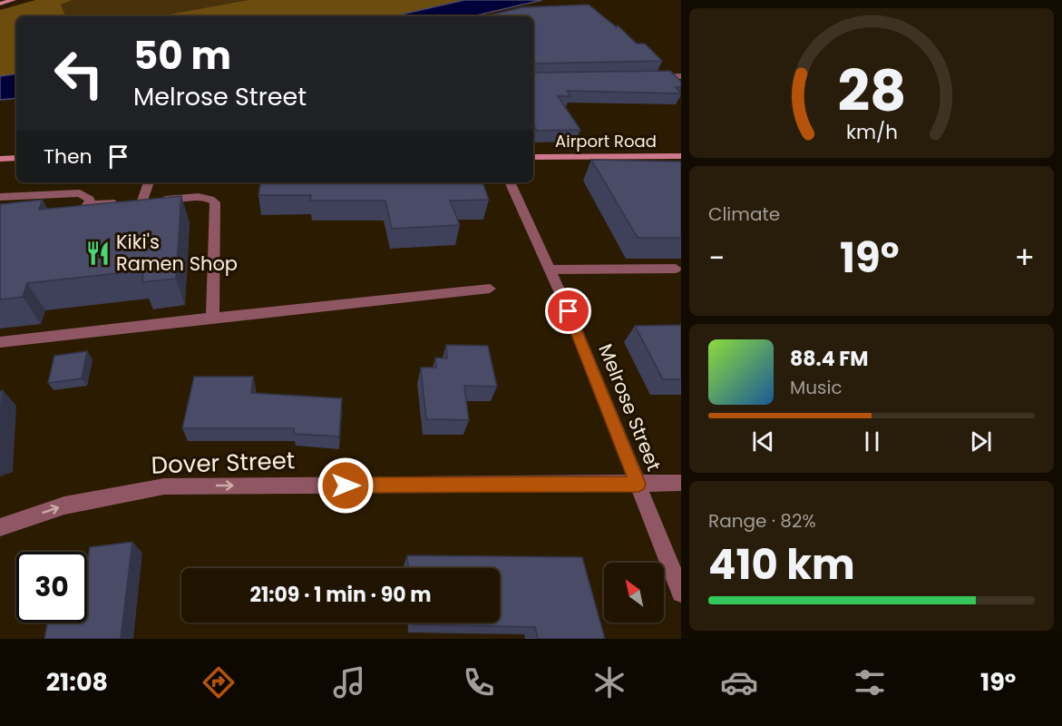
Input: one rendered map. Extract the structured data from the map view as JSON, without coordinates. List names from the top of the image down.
{
  "streets": {
    "main road": ["Airport Road"],
    "street": ["Melrose Street", "Dover Street"]
  },
  "crossings": [
    ["Melrose Street", "Dover Street"]
  ],
  "one_way": ["Dover Street"],
  "places": {
    "restaurant": ["Kiki's Ramen Shop"]
  },
  "north": "top left",
  "page": {
    "turn": ["50 m", "Melrose Street"],
    "then": "Then",
    "tile": [
      "Climate",
      ["Range · 82%", "410 km"]
    ],
    "heat": ["−", "19°", "+"],
    "song": ["88.4 FM", "Music"],
    "limit": "30",
    "trip": "21:09 · 1 min · 90 m",
    "tabs": ["21:08", "19°"],
    "gauge": ["28", "km/h"]
  }
}
